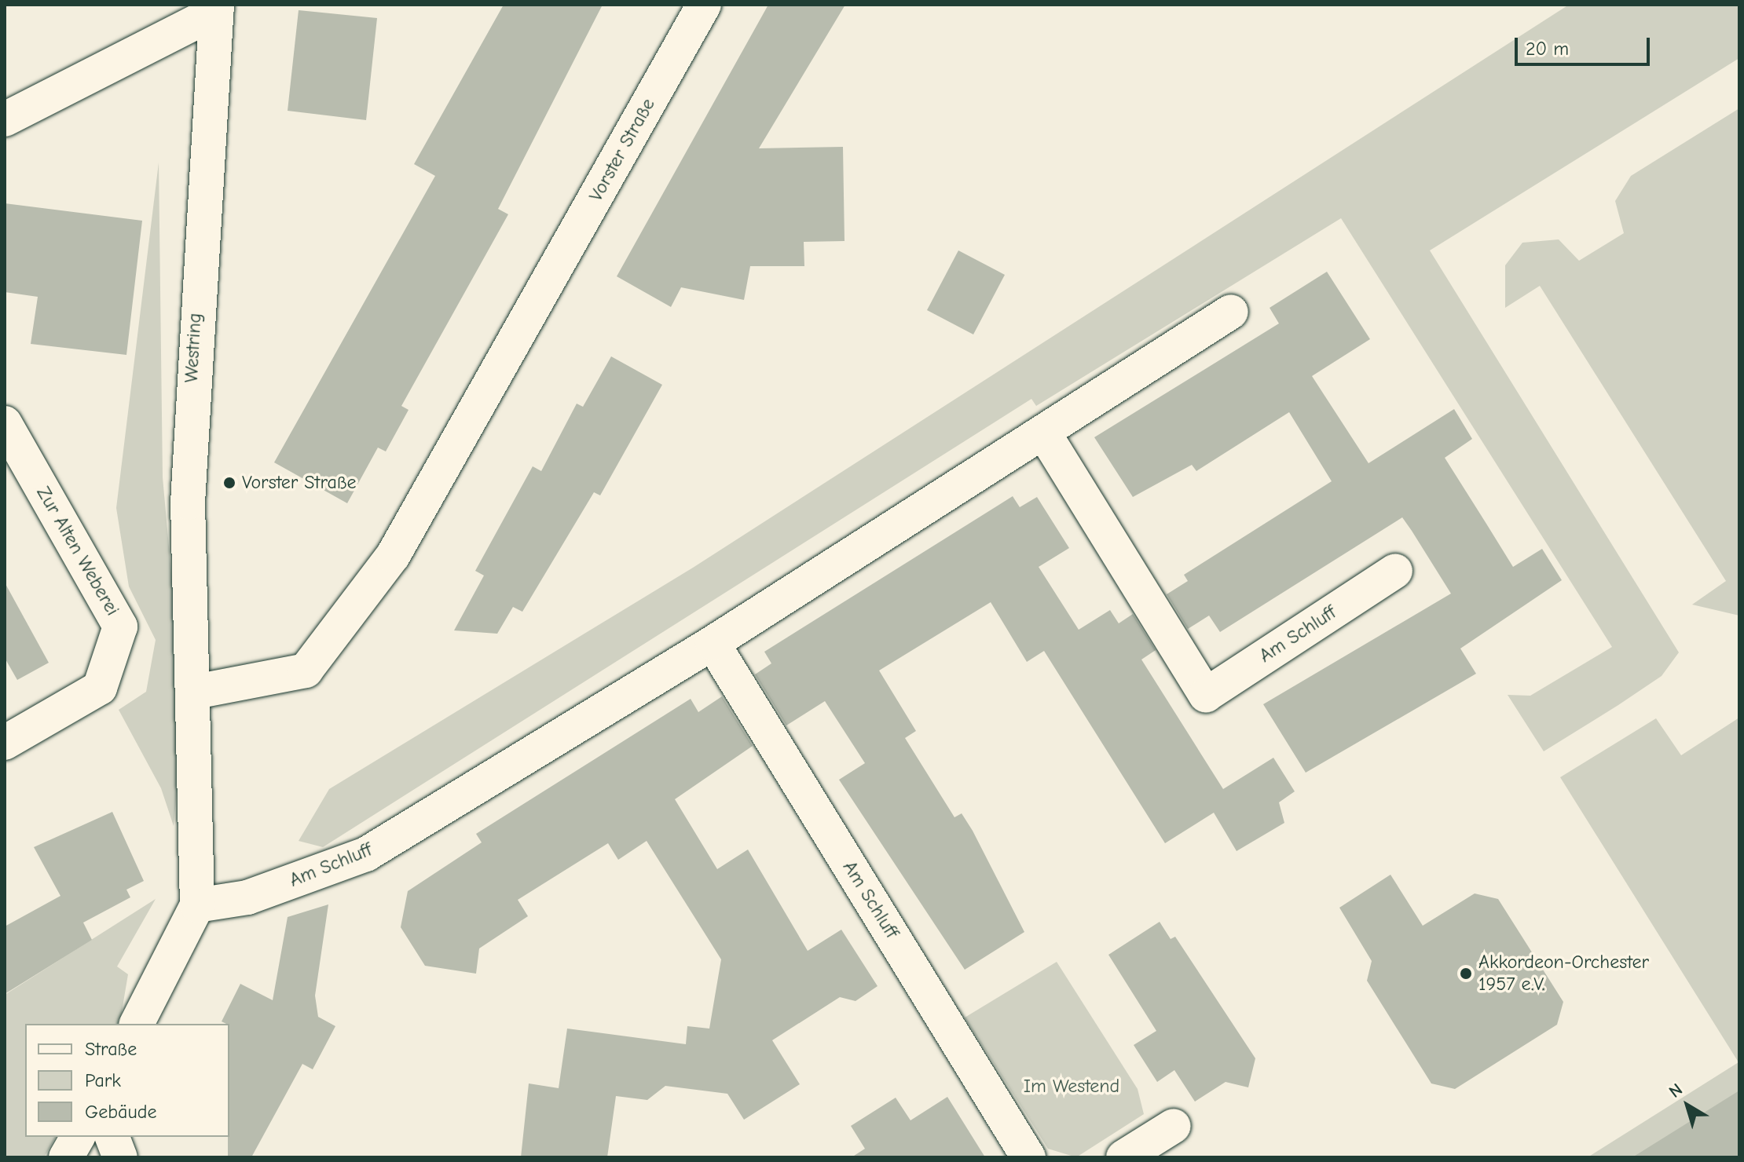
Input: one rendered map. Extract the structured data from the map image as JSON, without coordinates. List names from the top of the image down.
{
  "streets": {
    "street": [
      "Vorster Straße",
      "Westring",
      "Zur Alten Weberei",
      "Am Schluff"
    ]
  },
  "crossings": [
    ["Vorster Straße", "Westring"]
  ],
  "parks": ["Im Westend"],
  "places": ["Vorster Straße", "Akkordeon-Orchester 1957 e.V."],
  "legend": ["Straße", "Park", "Gebäude"],
  "scale_bar": "20 m",
  "north": "top left"
}
